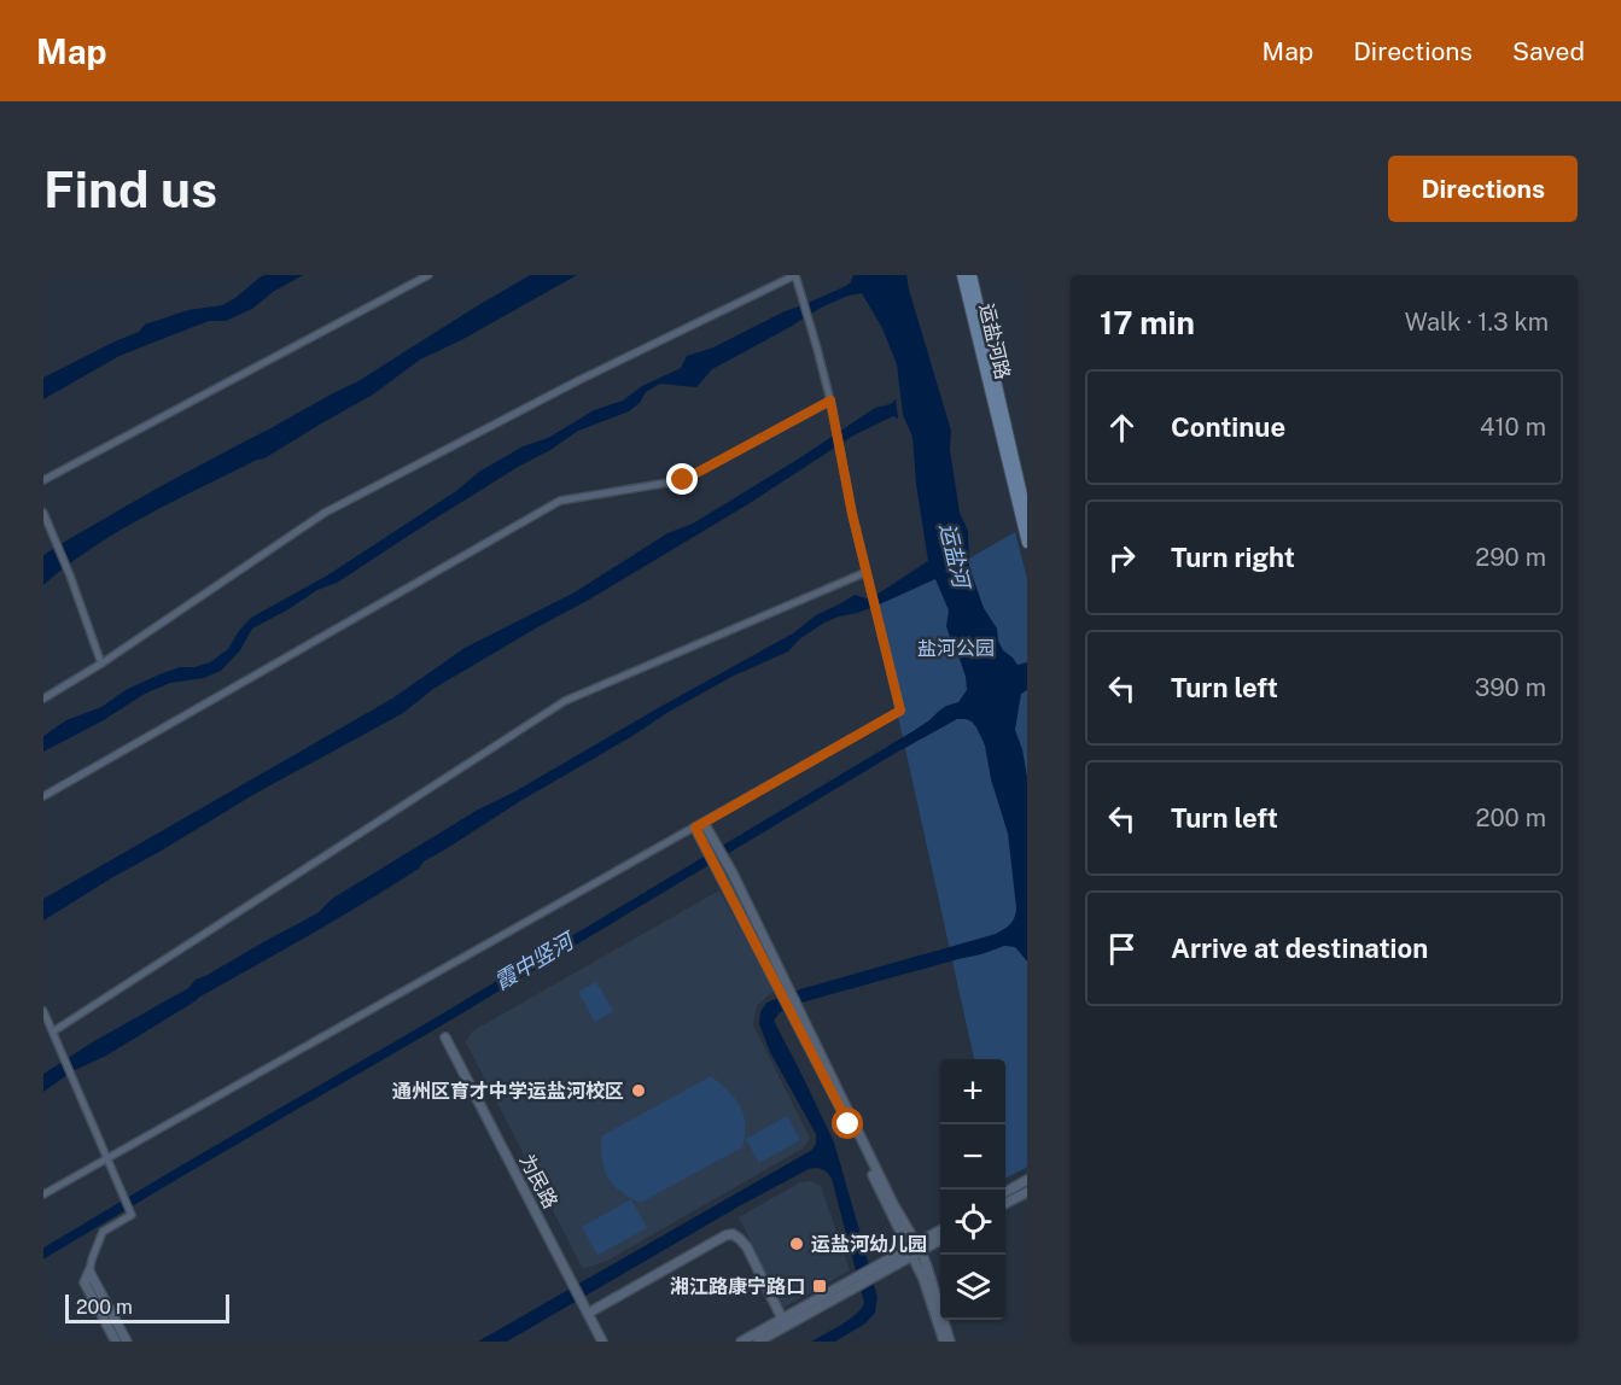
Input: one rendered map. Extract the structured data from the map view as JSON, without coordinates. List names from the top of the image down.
{
  "streets": {
    "main road": ["运盐河路"],
    "street": ["为民路"]
  },
  "water": ["运盐河", "霞中竖河"],
  "parks": ["盐河公园"],
  "places": {
    "other": ["通州区育才中学运盐河校区", "运盐河幼儿园"],
    "transit": ["湘江路康宁路口"]
  },
  "scale_bar": "200 m",
  "page": {
    "header": "Map",
    "nav": ["Map", "Directions", "Saved"],
    "buttons": "Directions",
    "title": "Find us",
    "heading": ["17 min", "Walk · 1.3 km"],
    "list": [
      ["Continue", "410 m"],
      ["Turn right", "290 m"],
      ["Turn left", "390 m"],
      ["Turn left", "200 m"],
      "Arrive at destination"
    ],
    "map_buttons": ["+", "−"],
    "scale": "200 m"
  }
}
